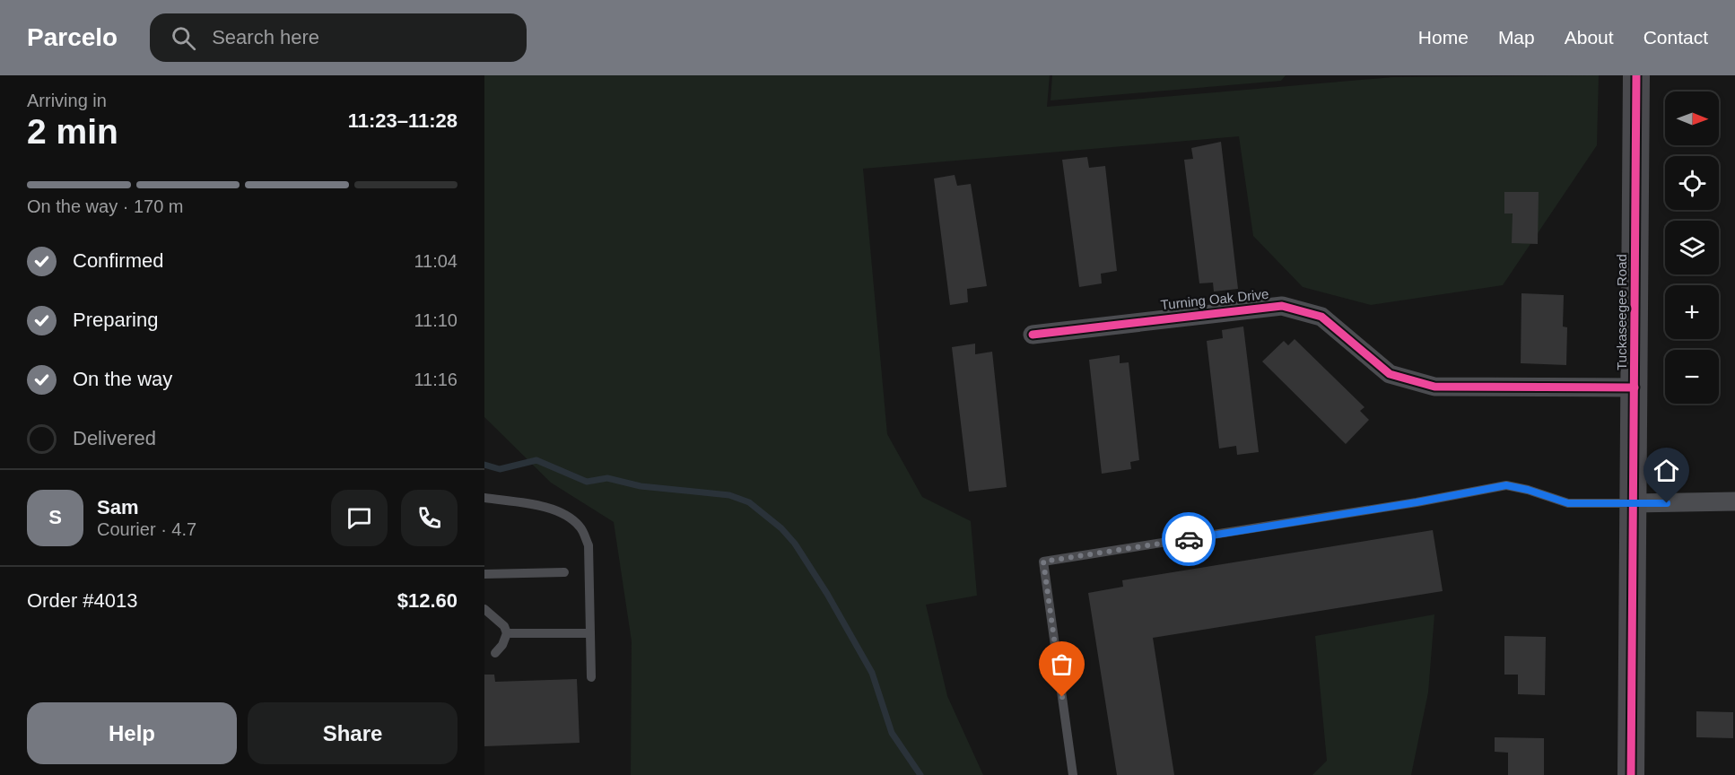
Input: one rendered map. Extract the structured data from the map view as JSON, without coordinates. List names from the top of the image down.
{
  "streets": {
    "street": ["Turning Oak Drive", "Tuckaseegee Road"]
  },
  "crossings": [
    ["Turning Oak Drive", "Tuckaseegee Road"]
  ],
  "north": "right",
  "page": {
    "header": "Parcelo",
    "search": "Search here",
    "nav": [
      "Home",
      "Map",
      "About",
      "Contact"
    ],
    "heading": ["2 min", "Arriving in", "11:23–11:28"],
    "panel": [
      "Sam",
      "Courier · 4.7",
      "Order #4013",
      "$12.60"
    ],
    "map_buttons": ["+", "−"],
    "bar": "On the way · 170 m",
    "list": [
      ["Confirmed", "11:04"],
      ["Preparing", "11:10"],
      ["On the way", "11:16"],
      "Delivered"
    ],
    "round": "S",
    "buttons": ["Help", "Share"]
  }
}
